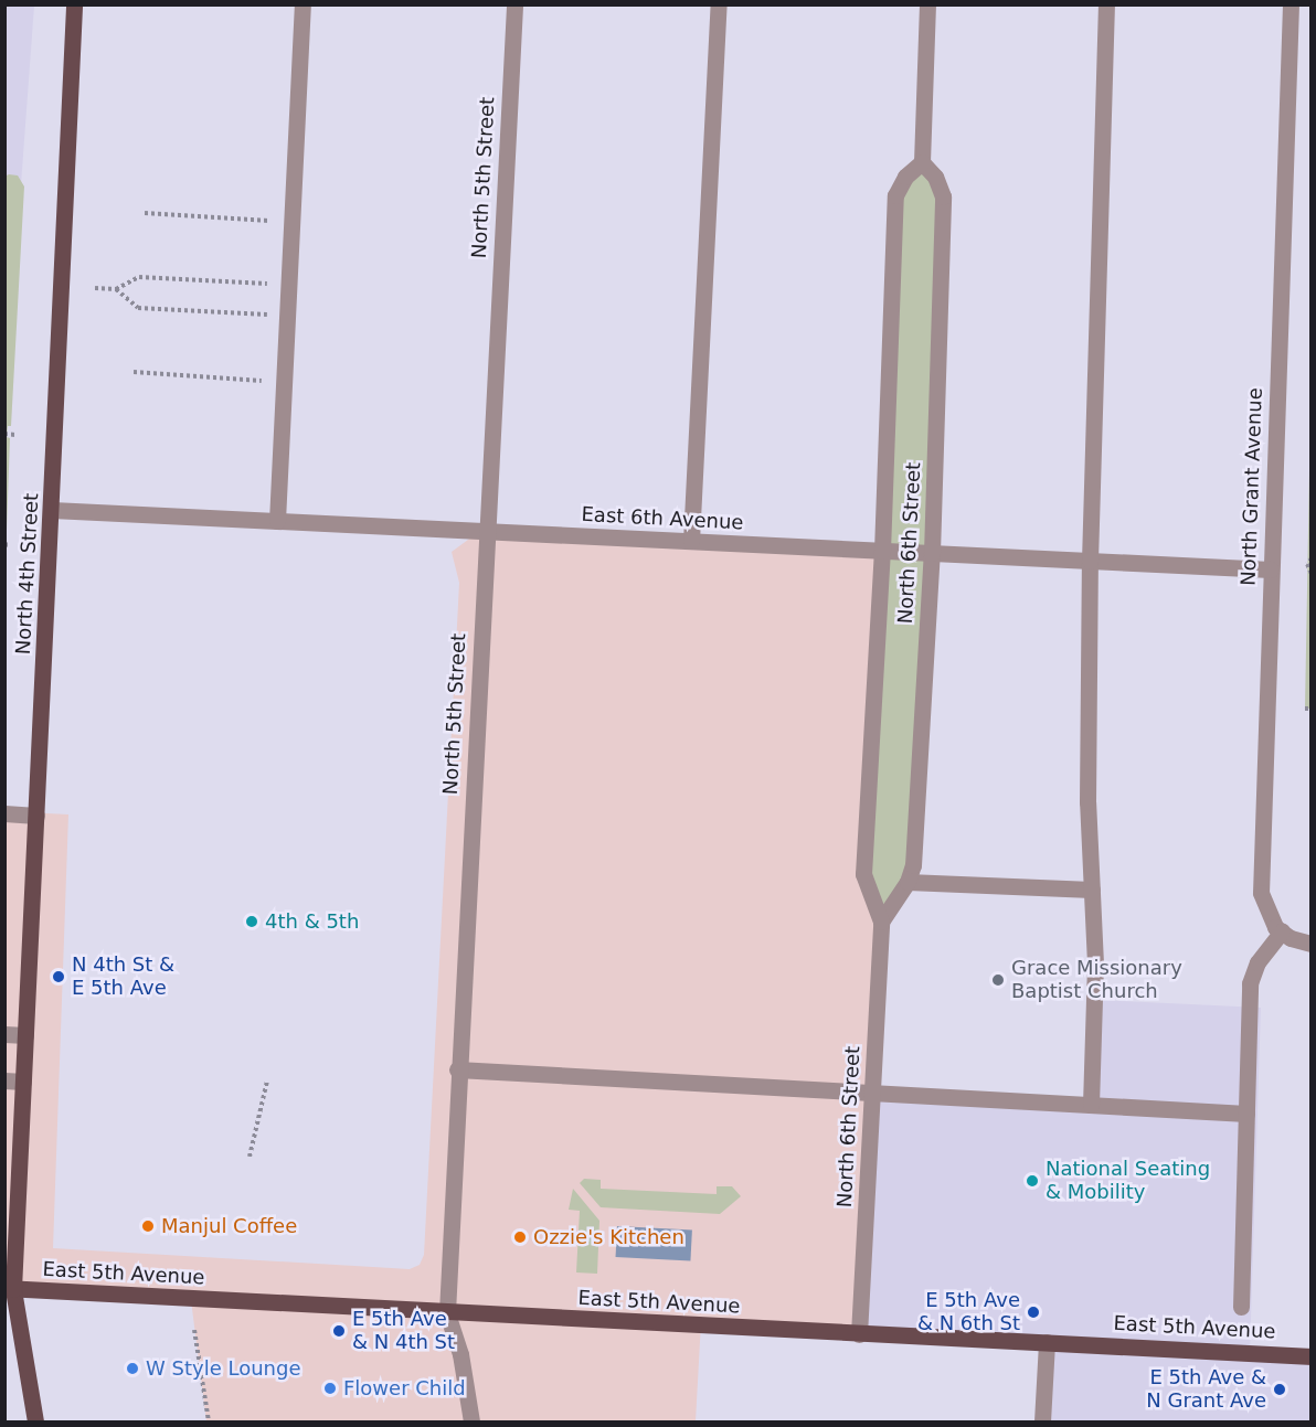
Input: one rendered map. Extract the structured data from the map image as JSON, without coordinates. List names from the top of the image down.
{
  "streets": {
    "main road": ["North 4th Street", "East 5th Avenue"],
    "street": [
      "North 5th Street",
      "North Grant Avenue",
      "East 6th Avenue",
      "North 6th Street"
    ]
  },
  "crossings": [
    ["North 5th Street", "East 6th Avenue"],
    ["North 5th Street", "East 5th Avenue"],
    ["North Grant Avenue", "East 6th Avenue"],
    ["East 6th Avenue", "North 6th Street"],
    ["East 6th Avenue", "North 4th Street"],
    ["North 6th Street", "East 5th Avenue"],
    ["North 4th Street", "East 5th Avenue"]
  ],
  "places": [
    "4th & 5th",
    "N 4th St & E 5th Ave",
    "Grace Missionary Baptist Church",
    "National Seating & Mobility",
    "Manjul Coffee",
    "Ozzie's Kitchen",
    "E 5th Ave & N 6th St",
    "E 5th Ave & N 4th St",
    "W Style Lounge",
    "Flower Child",
    "E 5th Ave & N Grant Ave"
  ]
}
